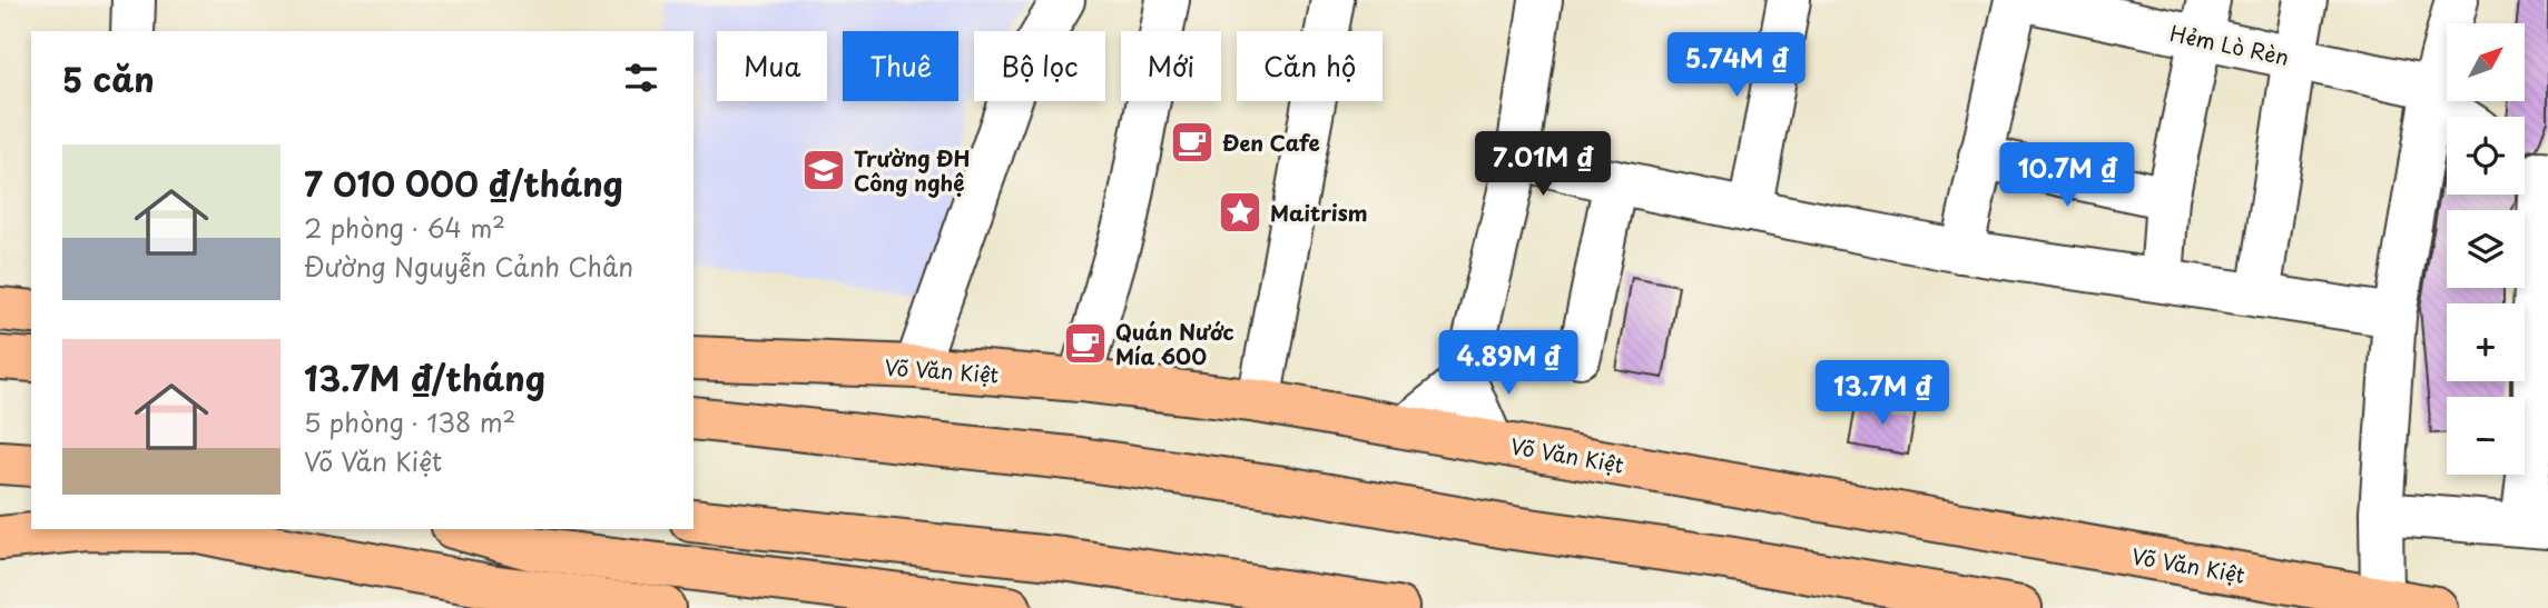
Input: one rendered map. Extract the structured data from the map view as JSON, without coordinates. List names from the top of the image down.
{
  "streets": {
    "main road": ["Võ Văn Kiệt"],
    "street": ["Hẻm Lò Rèn"]
  },
  "places": {
    "cafe": ["Đen Cafe", "Quán Nước Mía 600"],
    "school or university": ["Trường ĐH Công nghệ"],
    "place": ["Maitrism"]
  },
  "north": "top right",
  "page": {
    "map_buttons": ["+", "−"],
    "chip": [
      "Mua",
      "Thuê",
      "Bộ lọc",
      "Mới",
      "Căn hộ"
    ],
    "heading": "5 căn",
    "price": [
      "5.74M ₫",
      "7.01M ₫",
      "10.7M ₫",
      "4.89M ₫",
      "13.7M ₫"
    ],
    "list": [
      {
        "name": "7 010 000 ₫/tháng",
        "note": "2 phòng · 64 m² · Đường Nguyễn Cảnh Chân"
      },
      {
        "name": "13.7M ₫/tháng",
        "note": "5 phòng · 138 m² · Võ Văn Kiệt"
      }
    ]
  }
}
